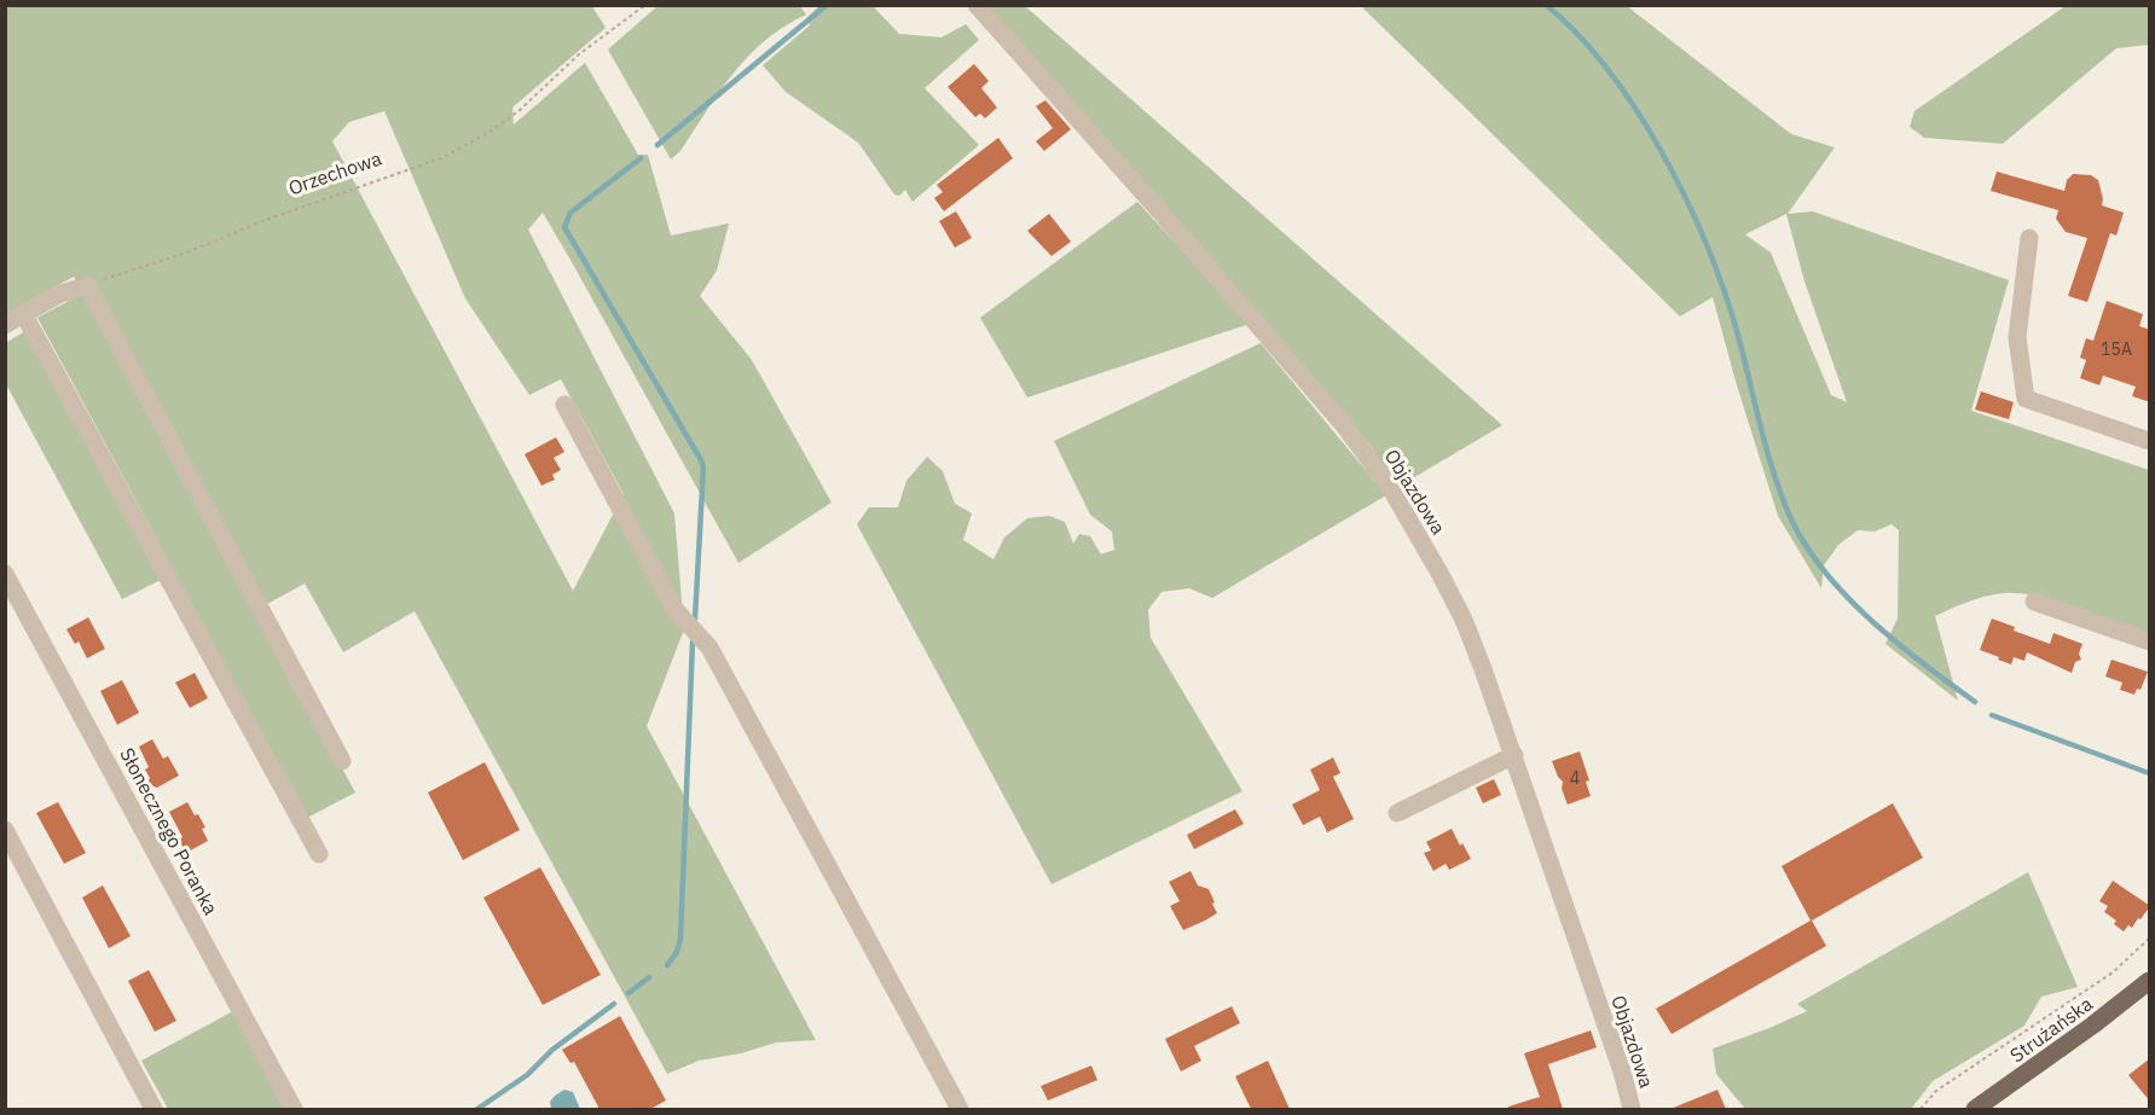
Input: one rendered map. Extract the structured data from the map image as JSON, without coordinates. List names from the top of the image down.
{
  "streets": {
    "main road": ["Strużańska"],
    "street": ["Objazdowa", "Słonecznego Poranka"],
    "path": ["Orzechowa"]
  },
  "house_numbers": ["15A", "4"]
}
